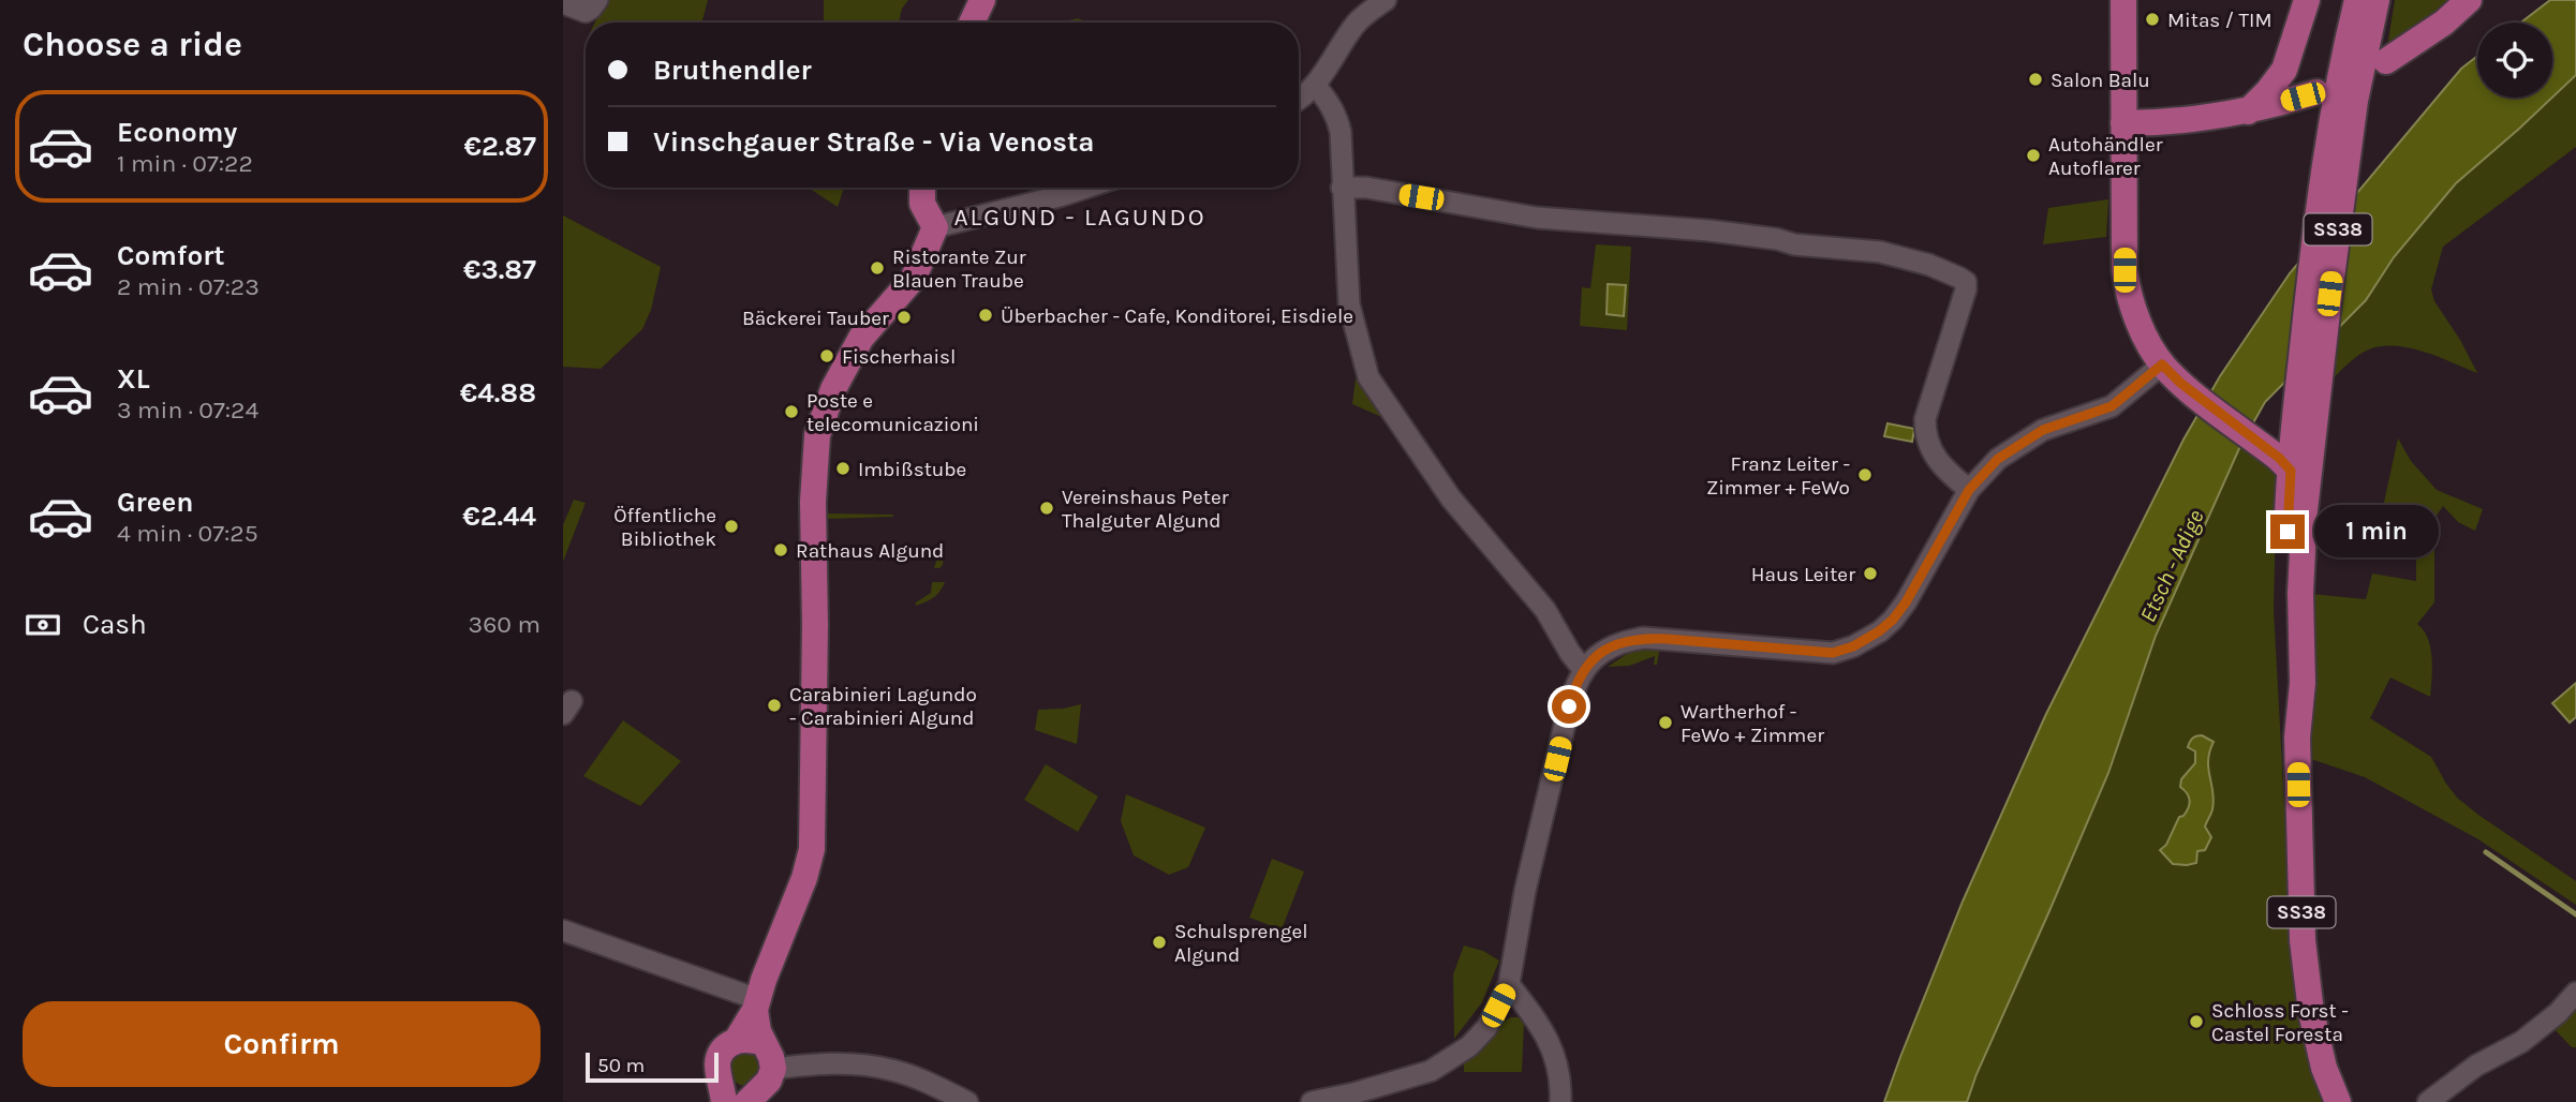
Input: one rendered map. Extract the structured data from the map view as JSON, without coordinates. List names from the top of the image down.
{
  "streets": {
    "main road": ["SS38"]
  },
  "districts": ["ALGUND - LAGUNDO"],
  "water": ["Etsch - Adige"],
  "places": [
    "Mitas / TIM",
    "Salon Balu",
    "Autohändler Autoflarer",
    "Ristorante Zur Blauen Traube",
    "Überbacher - Cafe, Konditorei, Eisdiele",
    "Bäckerei Tauber",
    "Fischerhaisl",
    "Poste e telecomunicazioni",
    "Imbißstube",
    "Franz Leiter - Zimmer + FeWo",
    "Vereinshaus Peter Thalguter Algund",
    "Öffentliche Bibliothek",
    "Rathaus Algund",
    "Haus Leiter",
    "Carabinieri Lagundo - Carabinieri Algund",
    "Wartherhof - FeWo + Zimmer",
    "Schulsprengel Algund",
    "Schloss Forst - Castel Foresta"
  ],
  "scale_bar": "50 m",
  "page": {
    "heading": "Choose a ride",
    "banner": ["Bruthendler", "Vinschgauer Straße - Via Venosta"],
    "list": [
      {
        "name": "Economy",
        "note": "1 min · 07:22",
        "value": "€2.87"
      },
      {
        "name": "Comfort",
        "note": "2 min · 07:23",
        "value": "€3.87"
      },
      {
        "name": "XL",
        "note": "3 min · 07:24",
        "value": "€4.88"
      },
      {
        "name": "Green",
        "note": "4 min · 07:25",
        "value": "€2.44"
      }
    ],
    "bubble": "1 min",
    "pay": ["Cash", "360 m"],
    "buttons": "Confirm",
    "scale": "50 m"
  }
}
